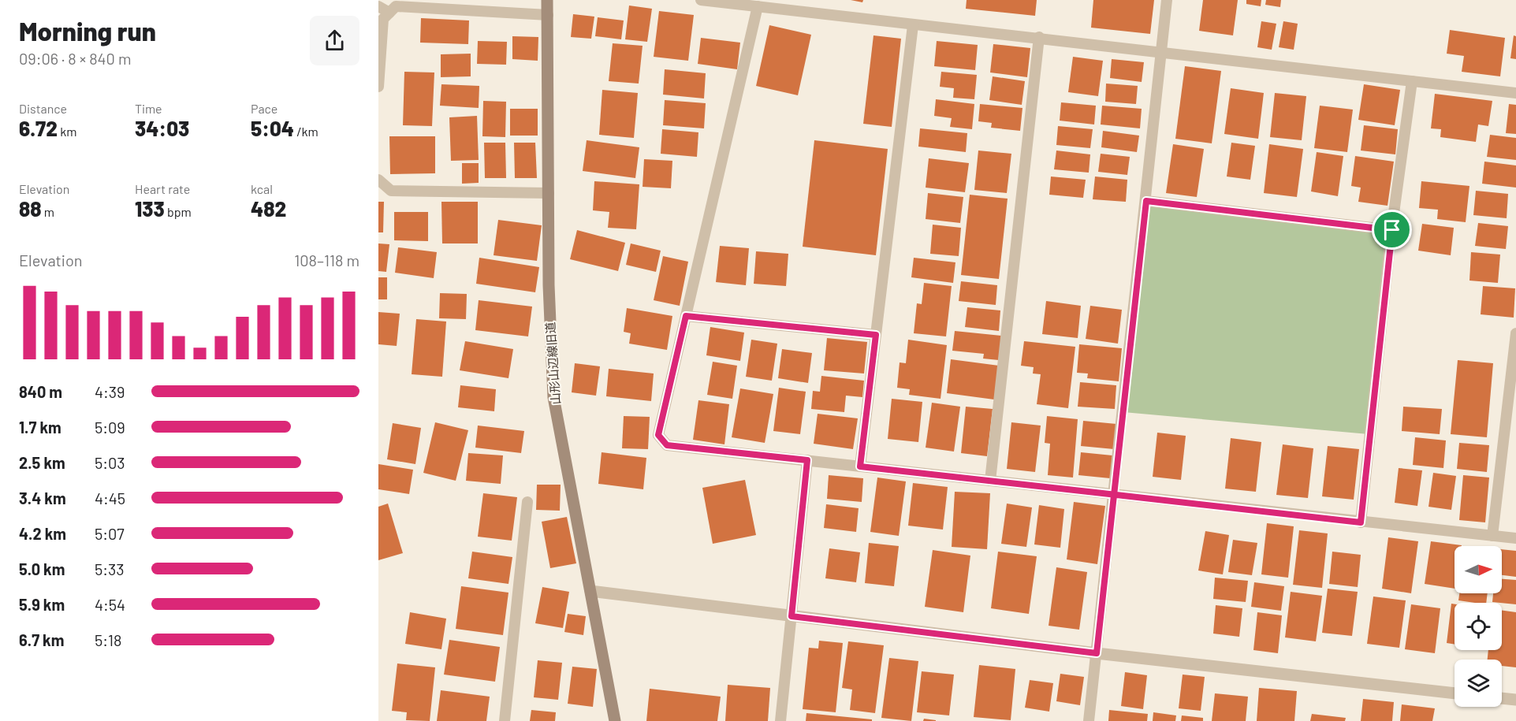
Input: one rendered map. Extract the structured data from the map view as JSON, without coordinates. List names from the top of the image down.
{
  "streets": {
    "street": ["山形山辺線旧道"]
  },
  "north": "right",
  "page": {
    "heading": ["Morning run", "09:06 · 8 × 840 m"],
    "stats": [
      ["Distance", "6.72 km"],
      ["Time", "34:03"],
      ["Pace", "5:04 /km"],
      ["Elevation", "88 m"],
      ["Heart rate", "133 bpm"],
      ["kcal", "482"]
    ],
    "chart": ["Elevation", "108–118 m"],
    "list": [
      {
        "name": "840 m",
        "note": "4:39"
      },
      {
        "name": "1.7 km",
        "note": "5:09"
      },
      {
        "name": "2.5 km",
        "note": "5:03"
      },
      {
        "name": "3.4 km",
        "note": "4:45"
      },
      {
        "name": "4.2 km",
        "note": "5:07"
      },
      {
        "name": "5.0 km",
        "note": "5:33"
      },
      {
        "name": "5.9 km",
        "note": "4:54"
      },
      {
        "name": "6.7 km",
        "note": "5:18"
      }
    ]
  }
}
